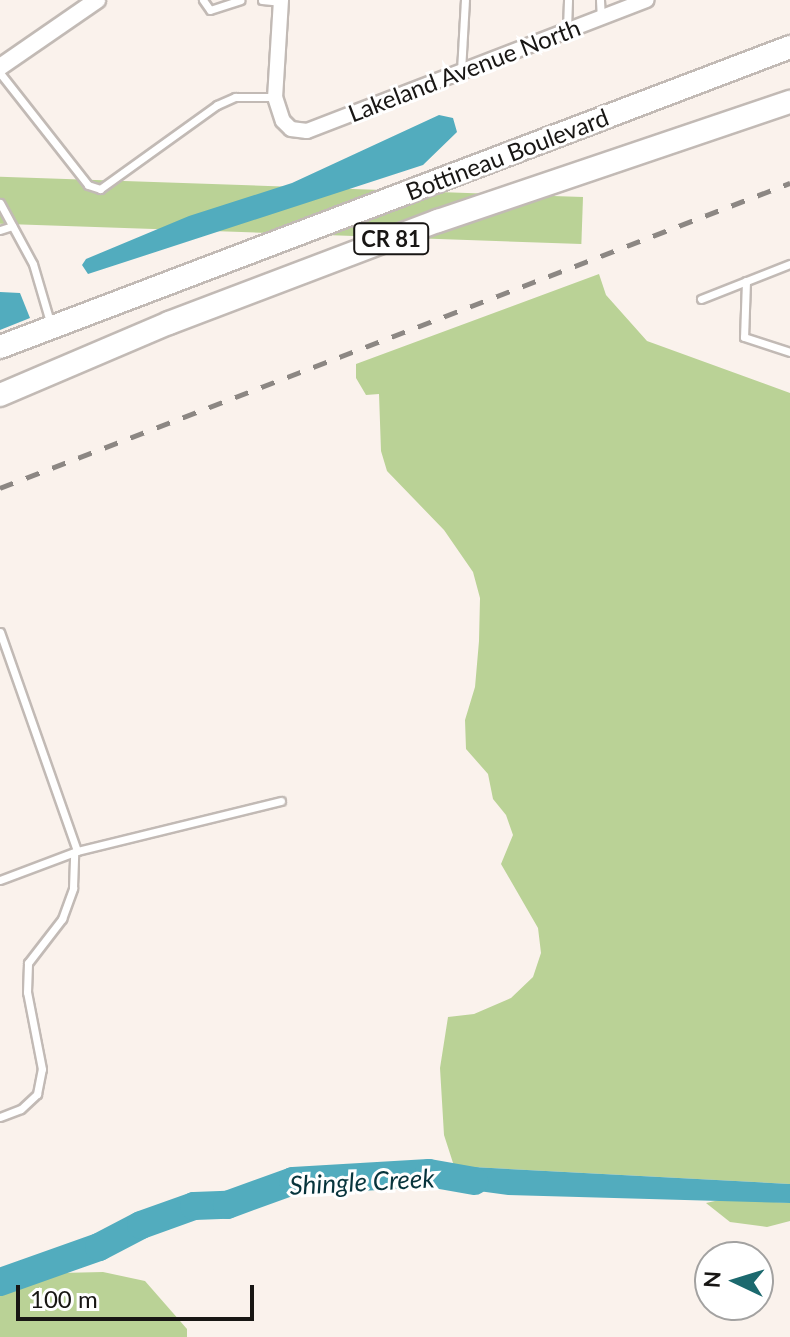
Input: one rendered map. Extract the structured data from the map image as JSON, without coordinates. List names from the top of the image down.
{
  "streets": {
    "highway": ["Bottineau Boulevard", "CR 81"],
    "street": ["Lakeland Avenue North"]
  },
  "water": ["Shingle Creek"],
  "scale_bar": "100 m",
  "north": "left"
}
